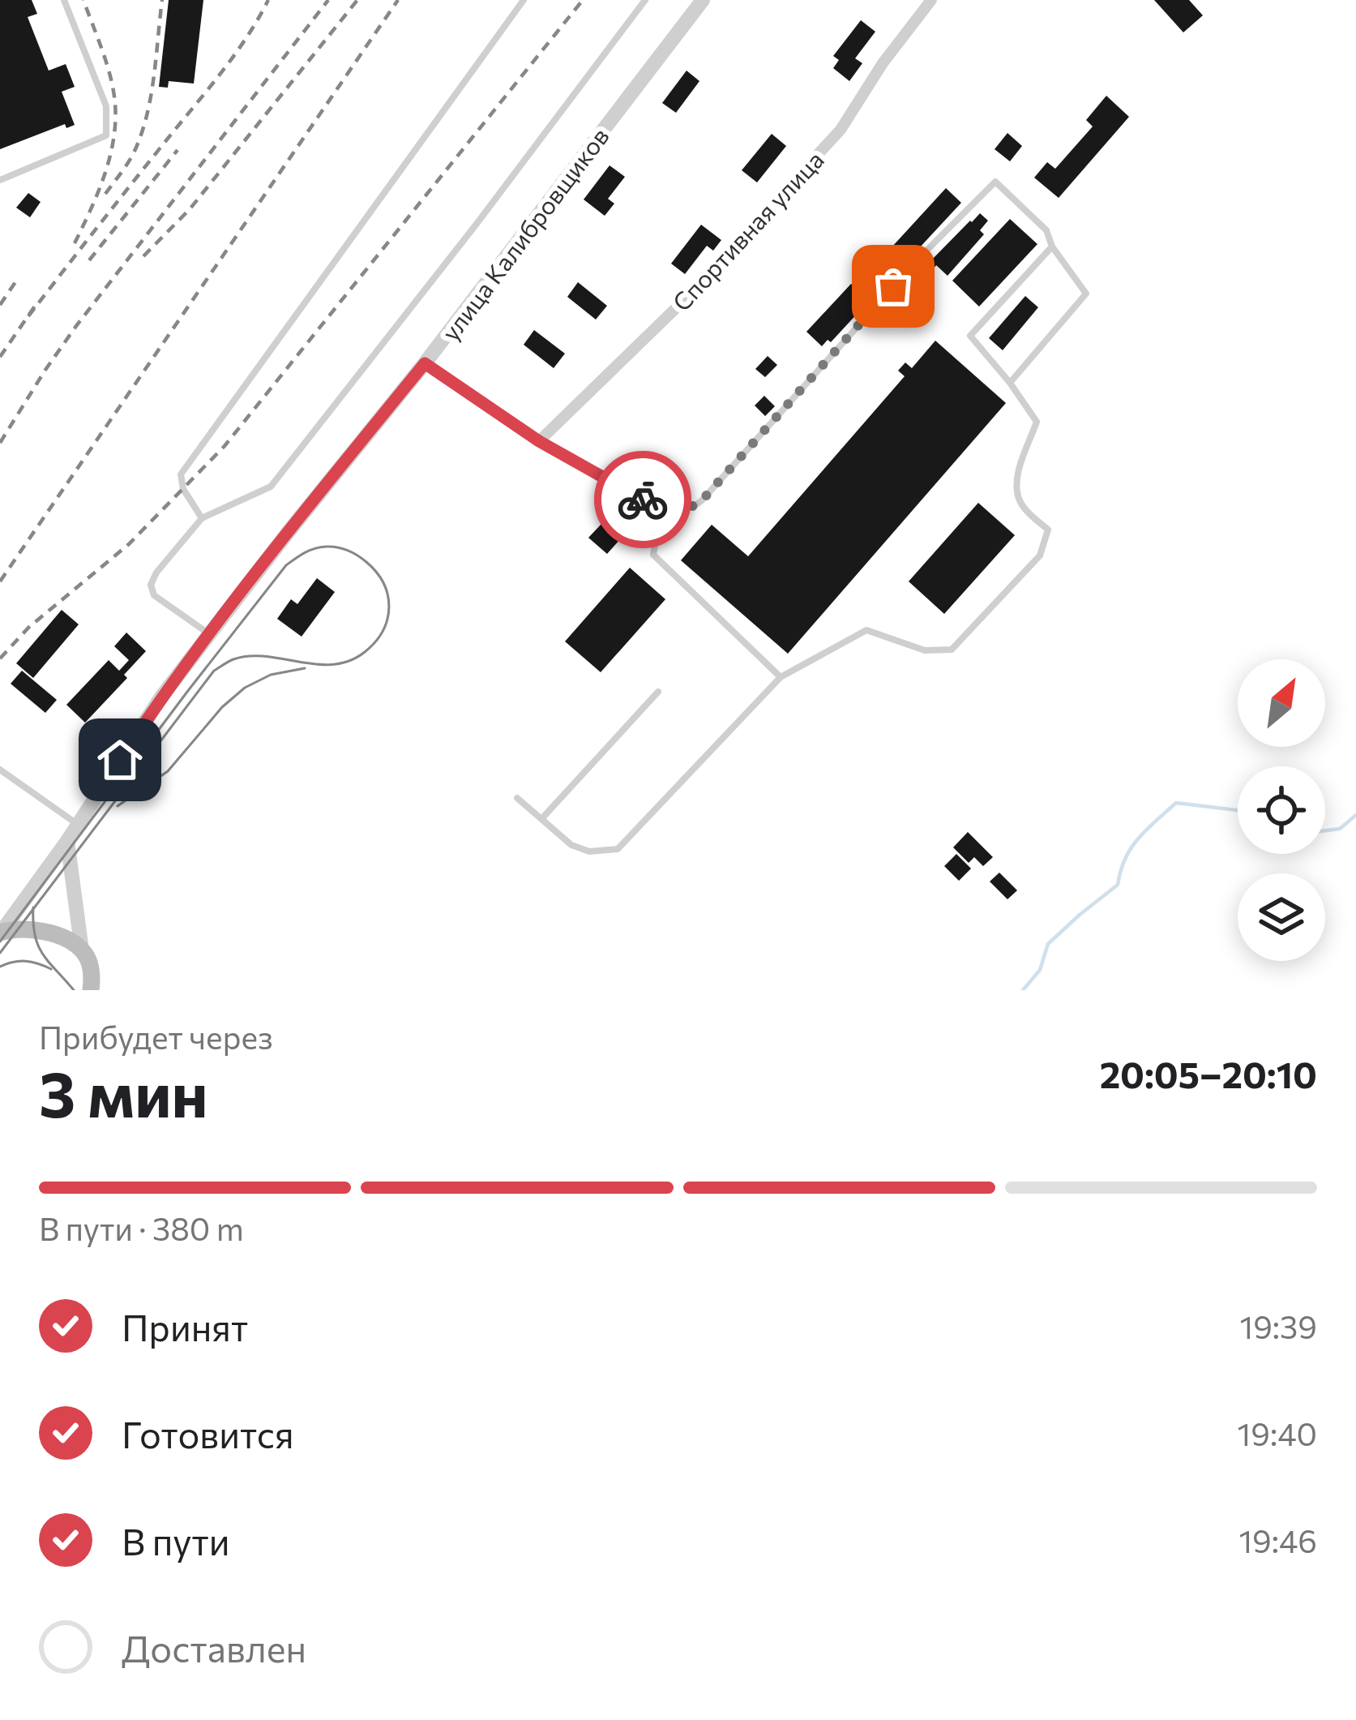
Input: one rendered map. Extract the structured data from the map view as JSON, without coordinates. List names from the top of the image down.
{
  "streets": {
    "street": ["Спортивная улица", "улица Калибровщиков"]
  },
  "north": "top right",
  "page": {
    "heading": ["3 мин", "Прибудет через", "20:05–20:10"],
    "bar": "В пути · 380 m",
    "list": [
      ["Принят", "19:39"],
      ["Готовится", "19:40"],
      ["В пути", "19:46"],
      "Доставлен"
    ]
  }
}
